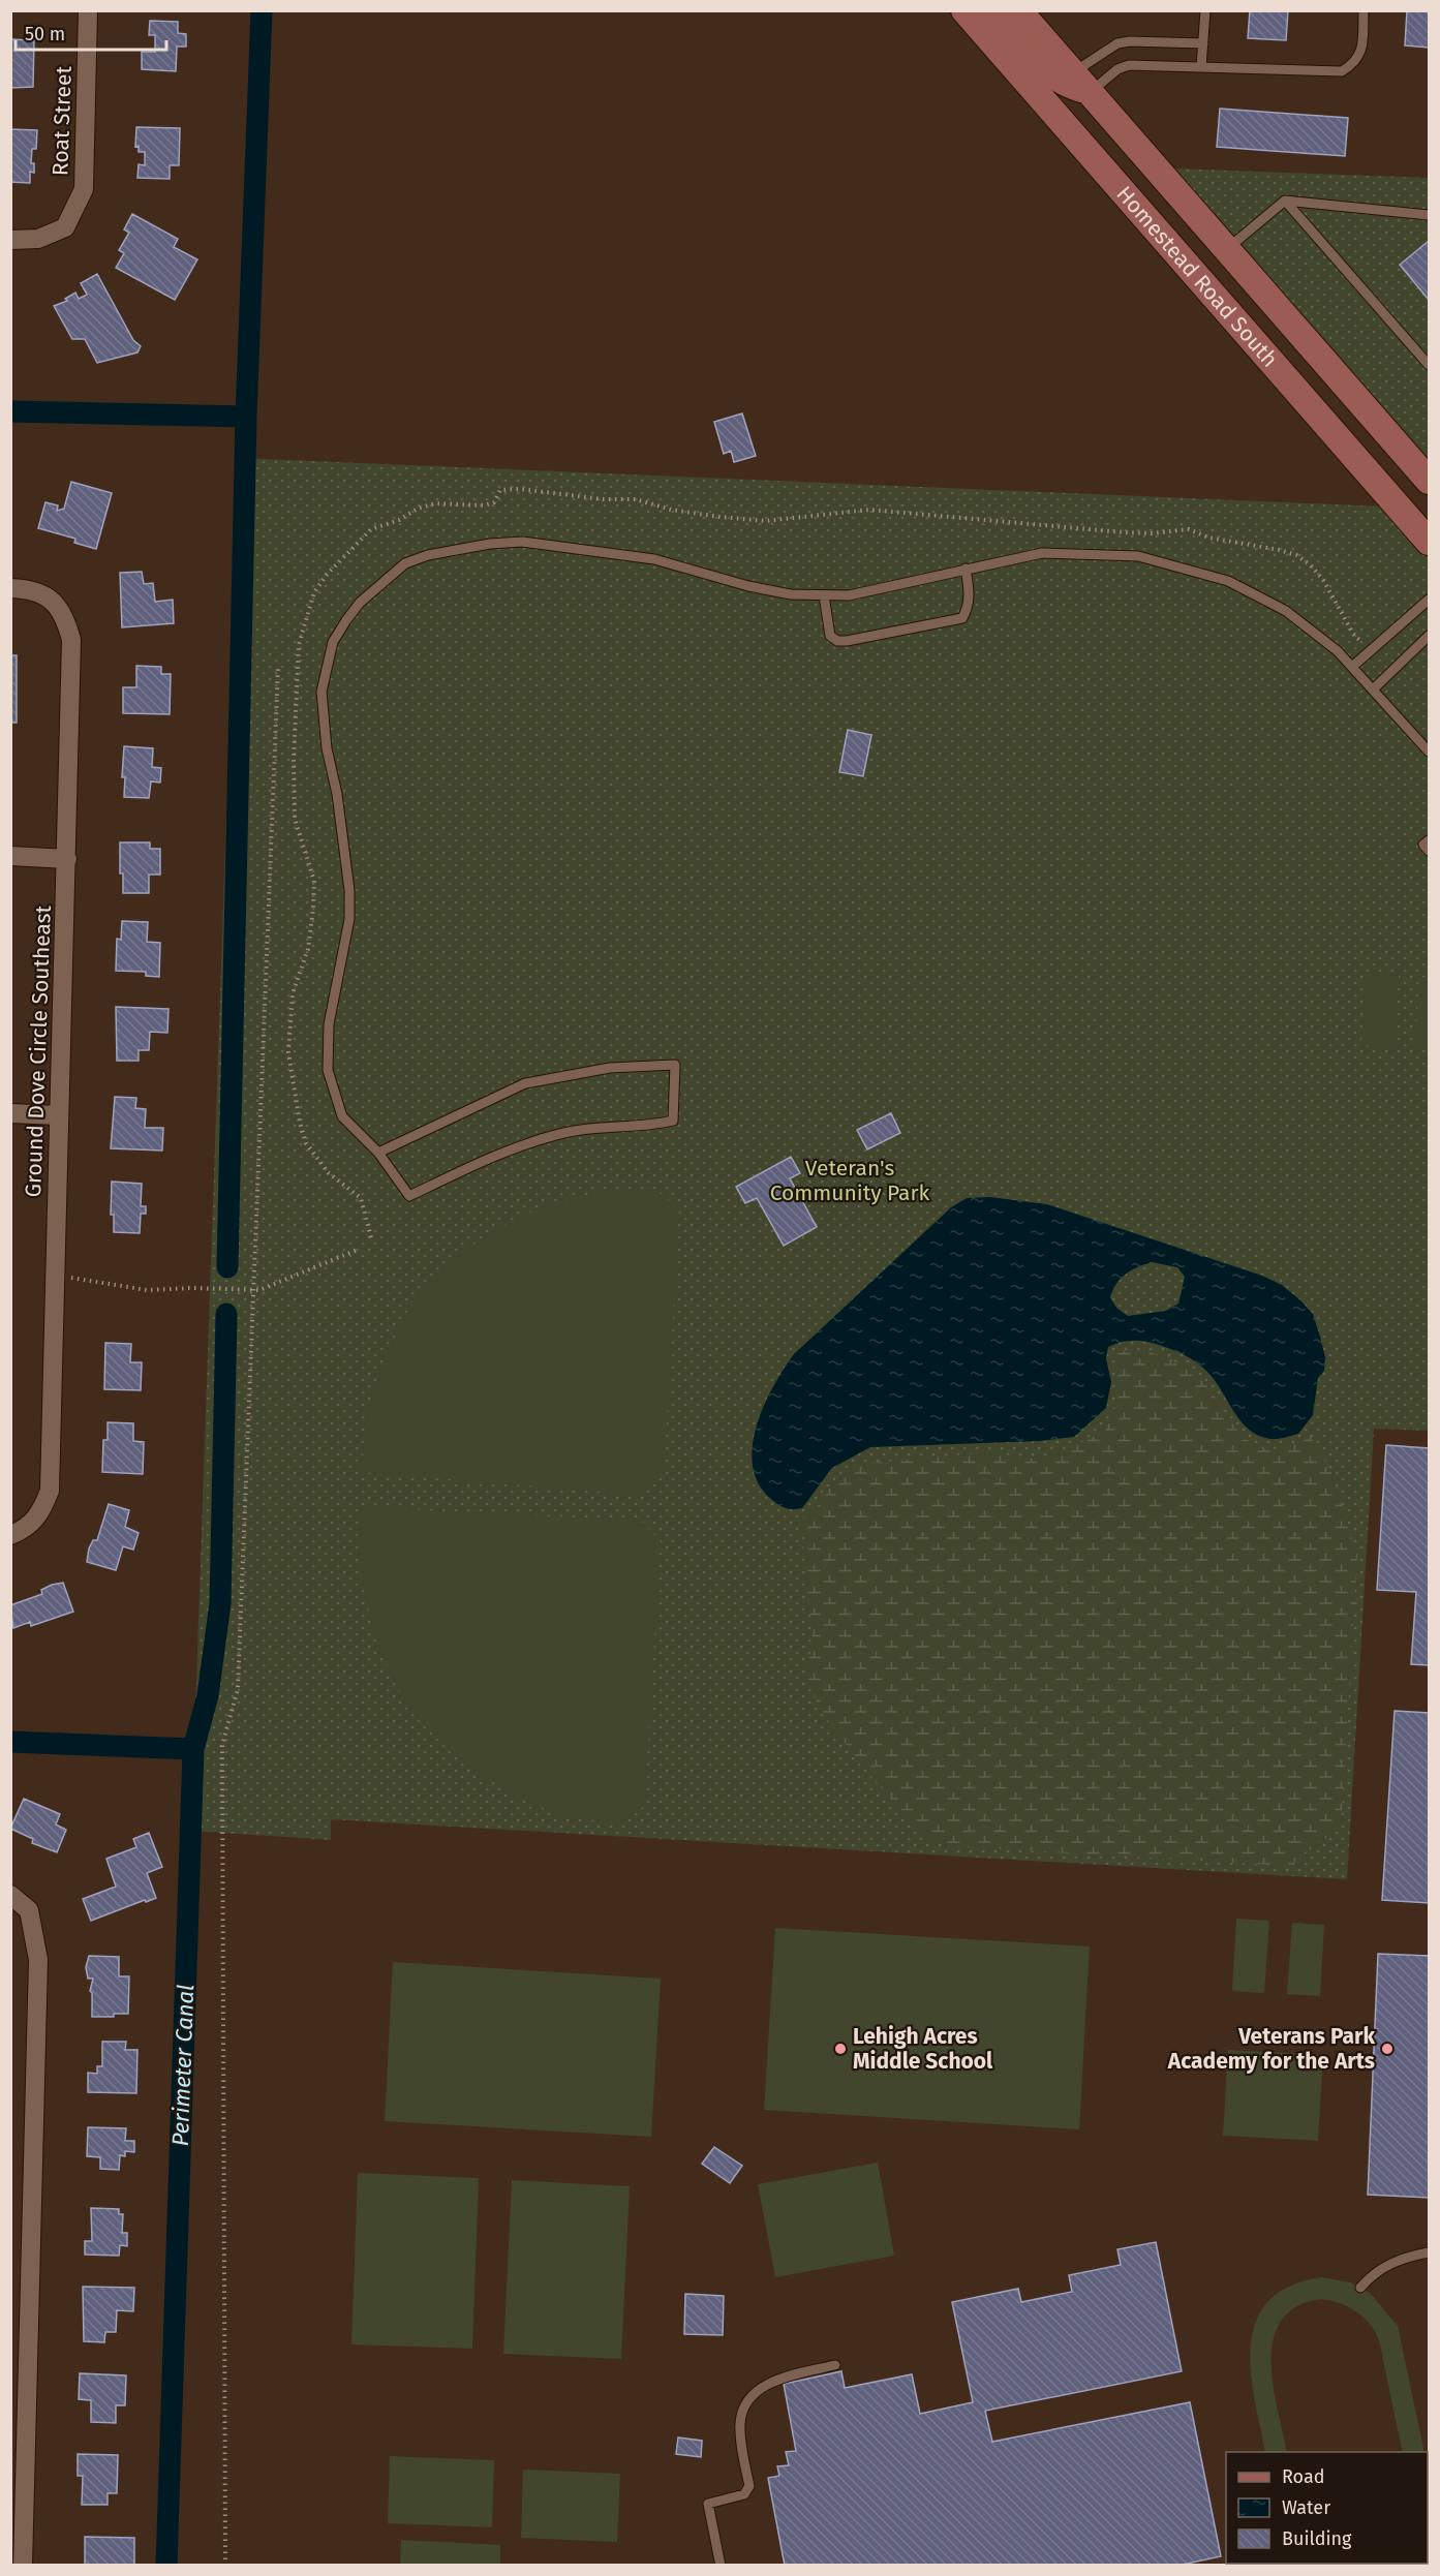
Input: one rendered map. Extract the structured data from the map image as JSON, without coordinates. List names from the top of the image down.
{
  "streets": {
    "main road": ["Homestead Road South"],
    "street": ["Roat Street", "Ground Dove Circle Southeast"]
  },
  "water": ["Perimeter Canal"],
  "parks": ["Veteran's Community Park"],
  "places": ["Lehigh Acres Middle School", "Veterans Park Academy for the Arts"],
  "legend": ["Road", "Water", "Building"],
  "scale_bar": "50 m"
}
